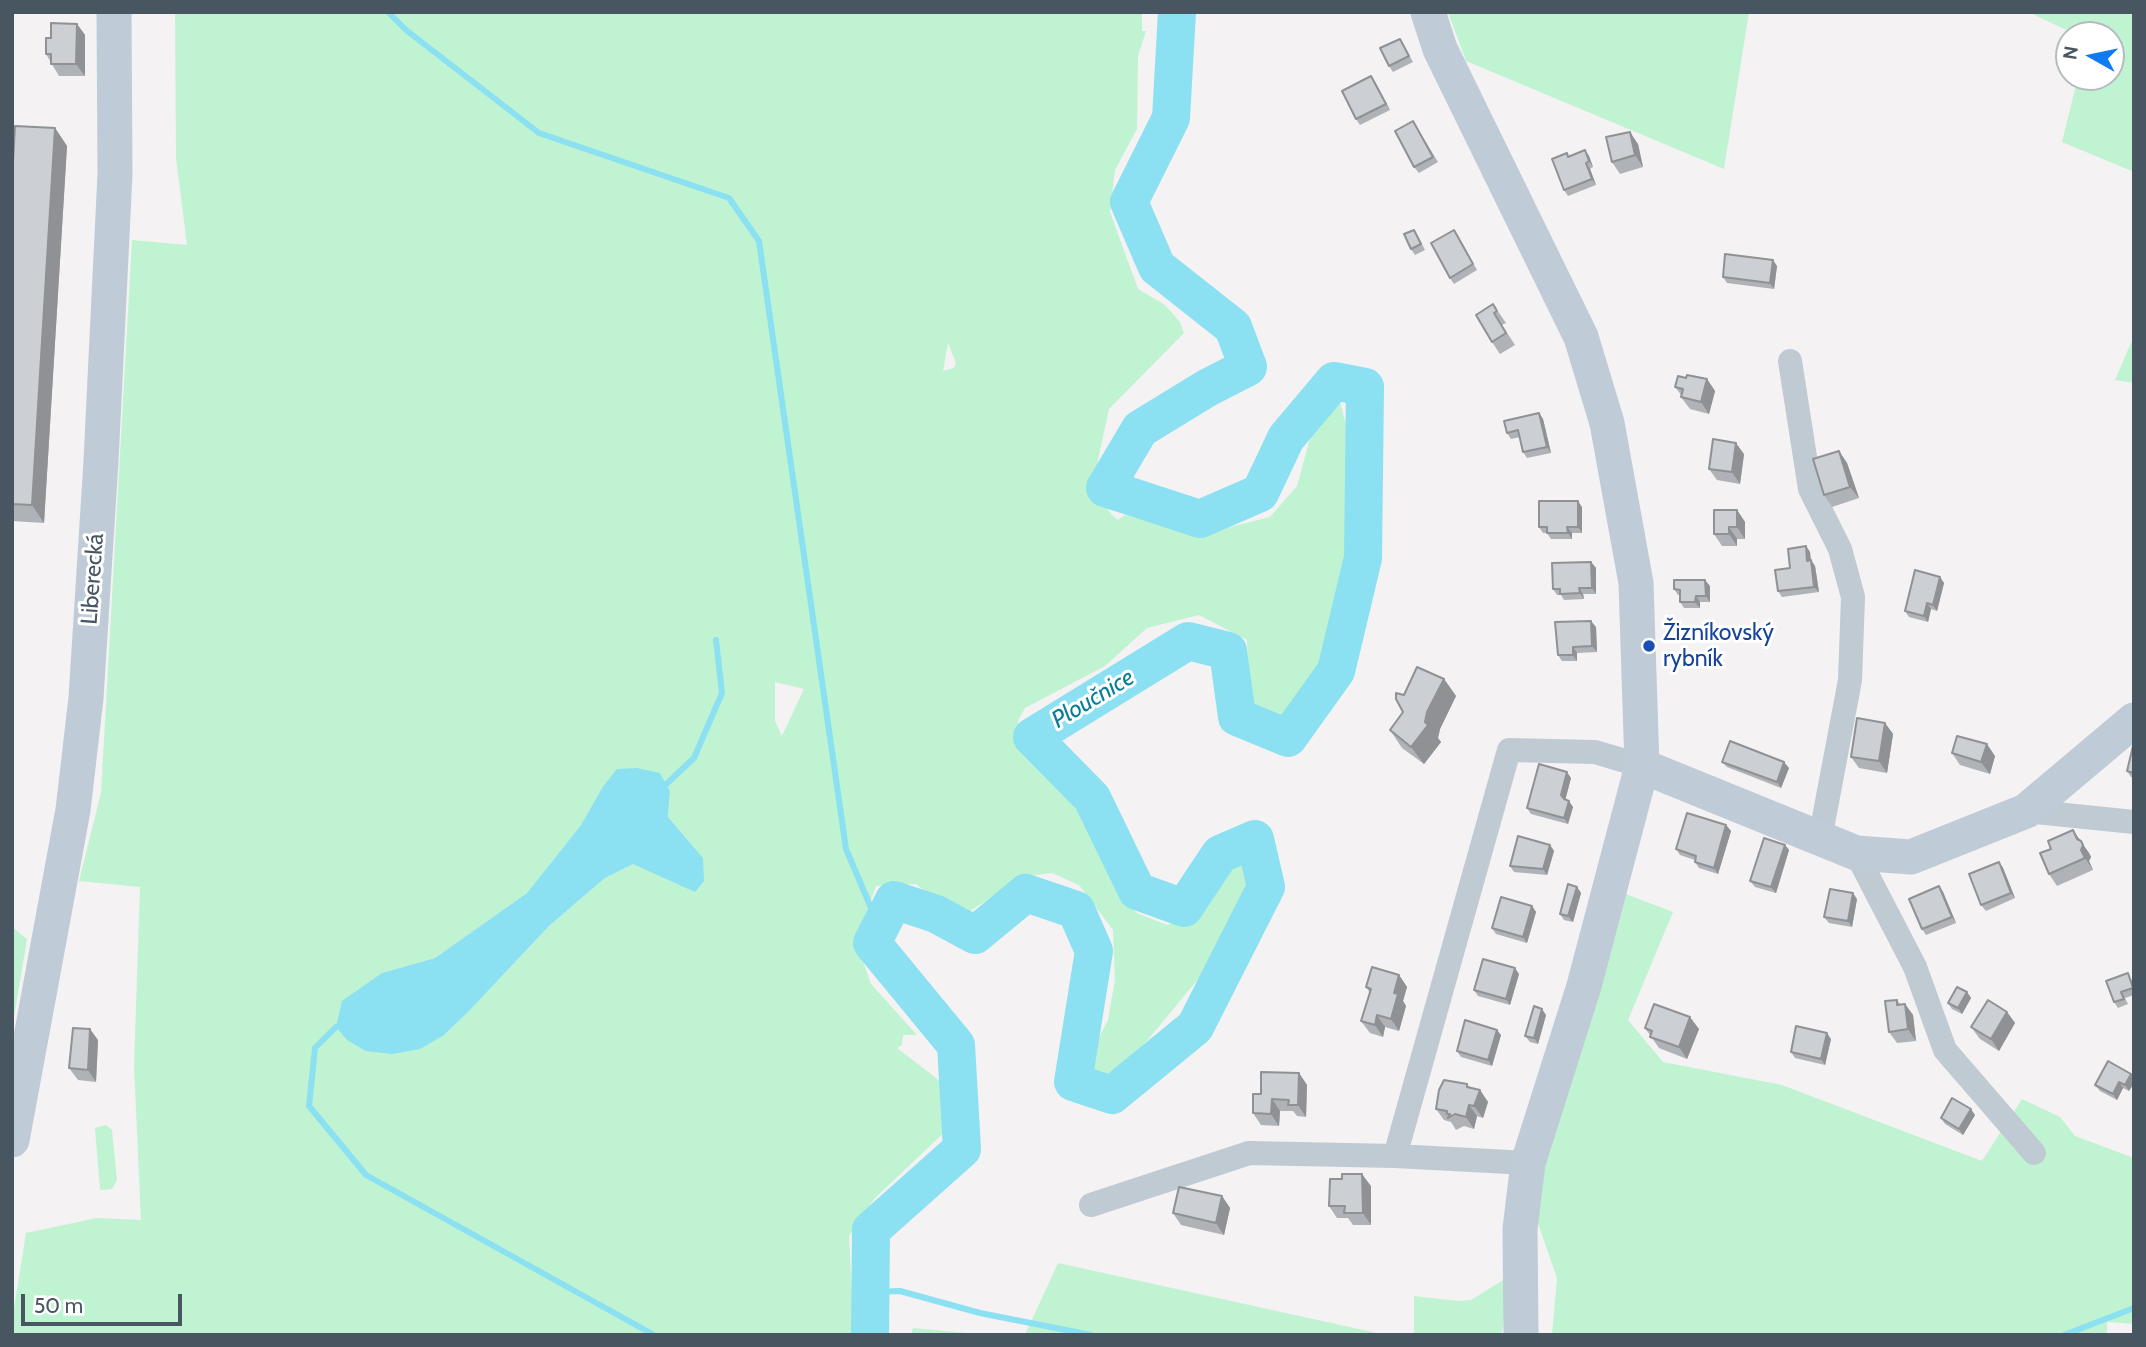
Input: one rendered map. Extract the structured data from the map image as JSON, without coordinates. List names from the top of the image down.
{
  "streets": {
    "street": ["Liberecká"]
  },
  "water": ["Ploučnice"],
  "places": ["Žizníkovský rybník"],
  "scale_bar": "50 m",
  "north": "left"
}
